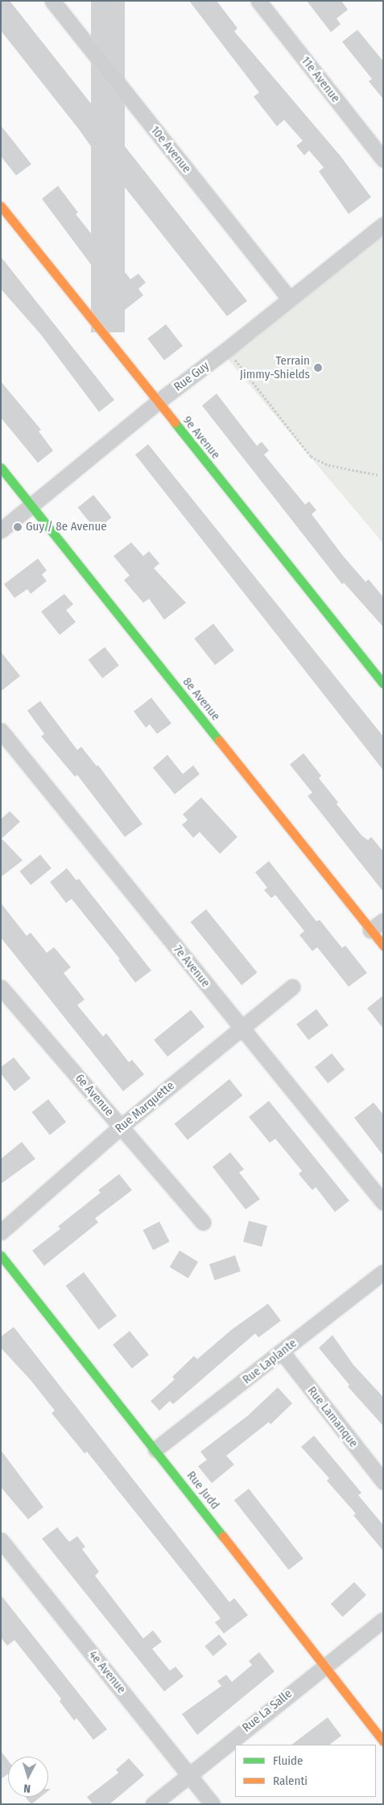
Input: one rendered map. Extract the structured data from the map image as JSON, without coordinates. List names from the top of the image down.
{
  "streets": {
    "street": [
      "11e Avenue",
      "10e Avenue",
      "Rue Guy",
      "9e Avenue",
      "8e Avenue",
      "7e Avenue",
      "6e Avenue",
      "Rue Marquette",
      "Rue Laplante",
      "Rue Lamanque",
      "Rue Judd",
      "4e Avenue",
      "Rue La Salle"
    ]
  },
  "crossings": [
    ["10e Avenue", "Rue Guy"],
    ["Rue Guy", "9e Avenue"],
    ["Rue Guy", "8e Avenue"],
    ["7e Avenue", "Rue Marquette"],
    ["6e Avenue", "Rue Marquette"],
    ["Rue Laplante", "Rue Lamanque"],
    ["Rue Laplante", "Rue Judd"],
    ["Rue Judd", "Rue La Salle"],
    ["4e Avenue", "Rue La Salle"]
  ],
  "places": ["Terrain Jimmy-Shields", "Guy / 8e Avenue"],
  "legend": ["Fluide", "Ralenti"],
  "north": "bottom"
}
